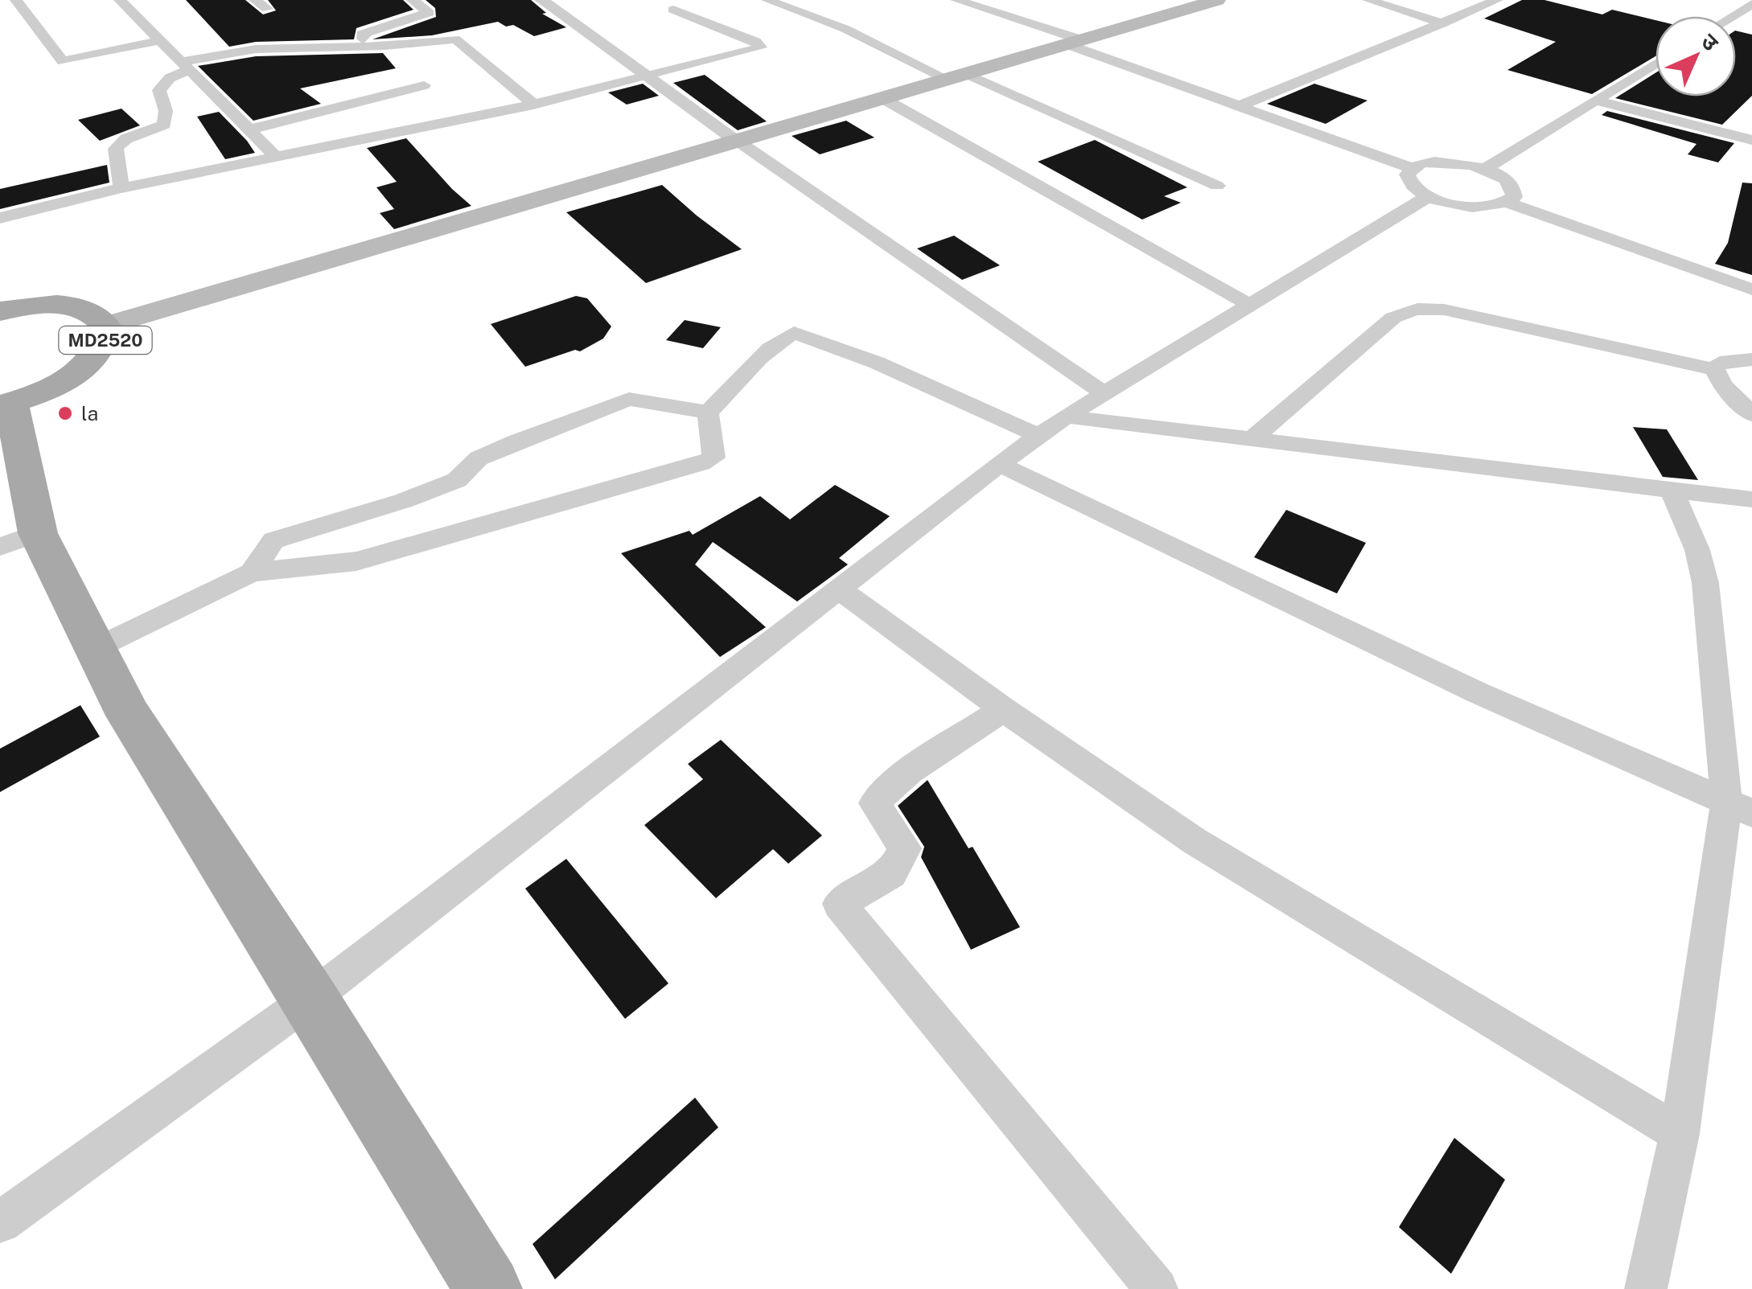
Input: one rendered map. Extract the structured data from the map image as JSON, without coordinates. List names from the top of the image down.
{
  "streets": {
    "main road": ["MD2520"]
  },
  "places": ["la"],
  "north": "top right"
}
